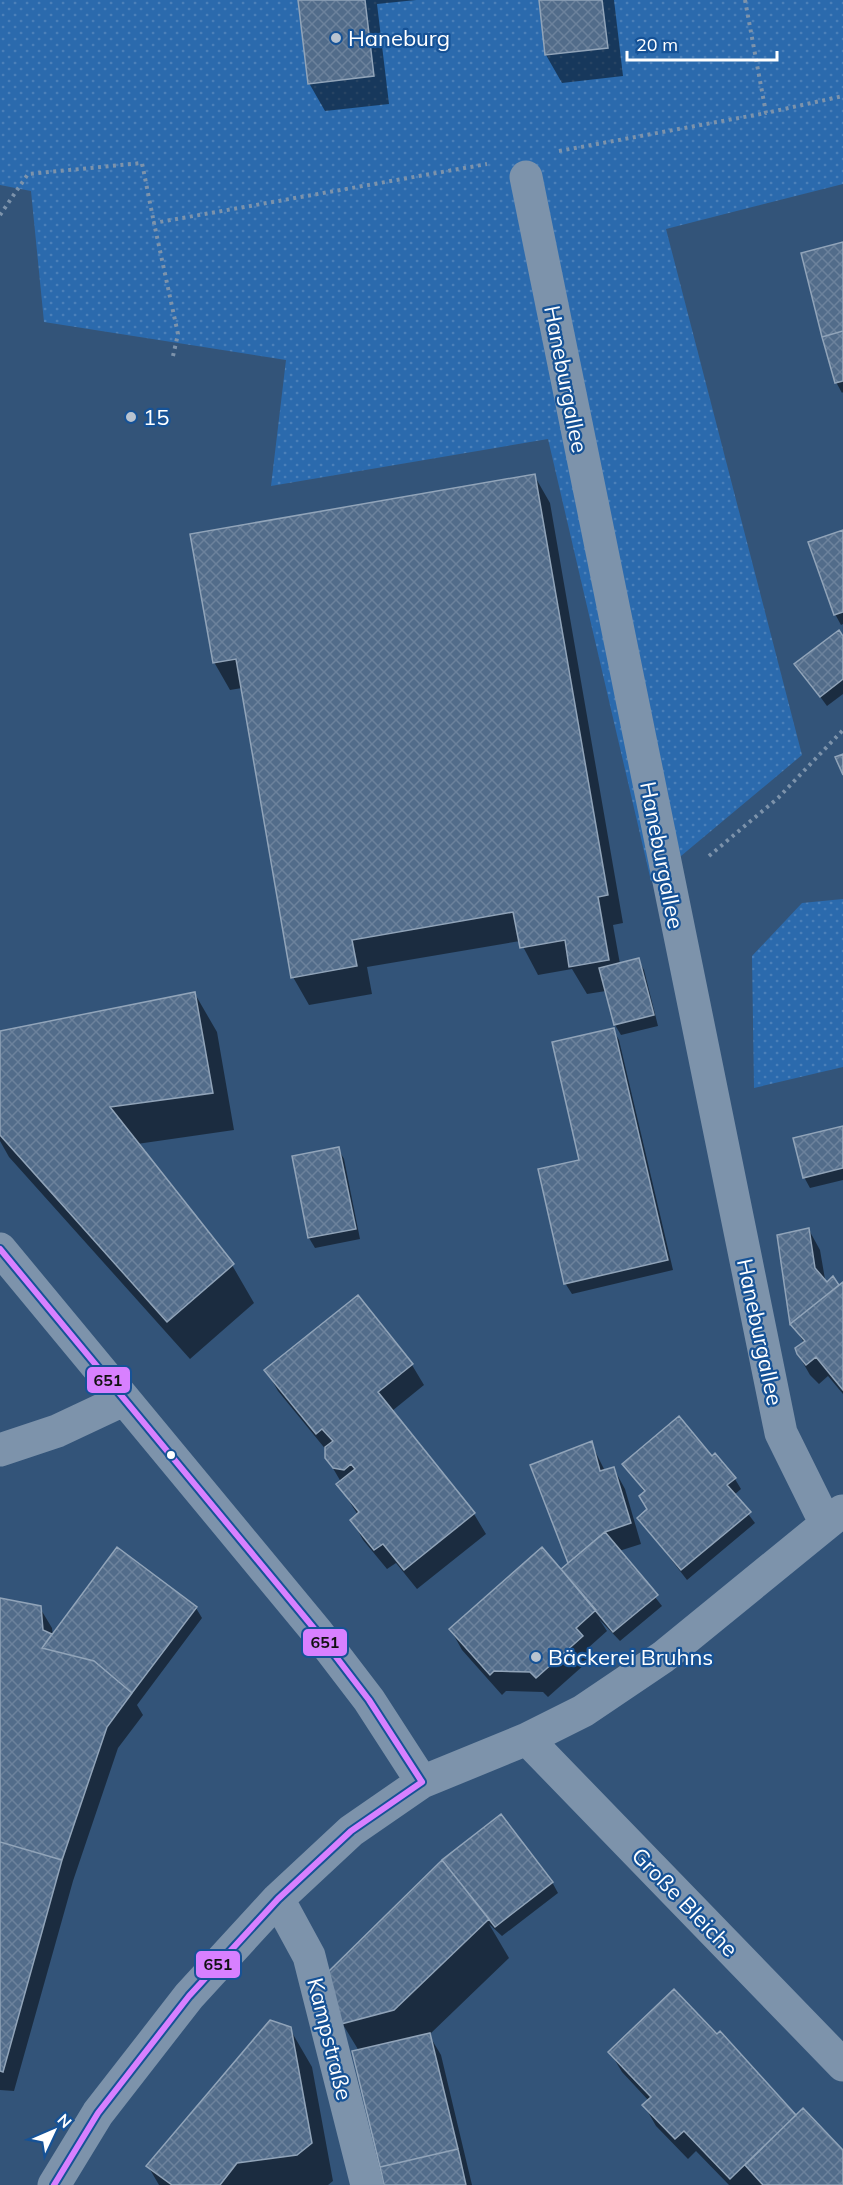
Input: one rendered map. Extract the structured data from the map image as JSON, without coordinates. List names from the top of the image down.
{
  "streets": {
    "street": ["Haneburgallee", "Große Bleiche", "Kampstraße"]
  },
  "places": ["Haneburg", "15", "Bäckerei Bruhns"],
  "lines": ["transit line 651"],
  "scale_bar": "20 m",
  "north": "top right"
}
